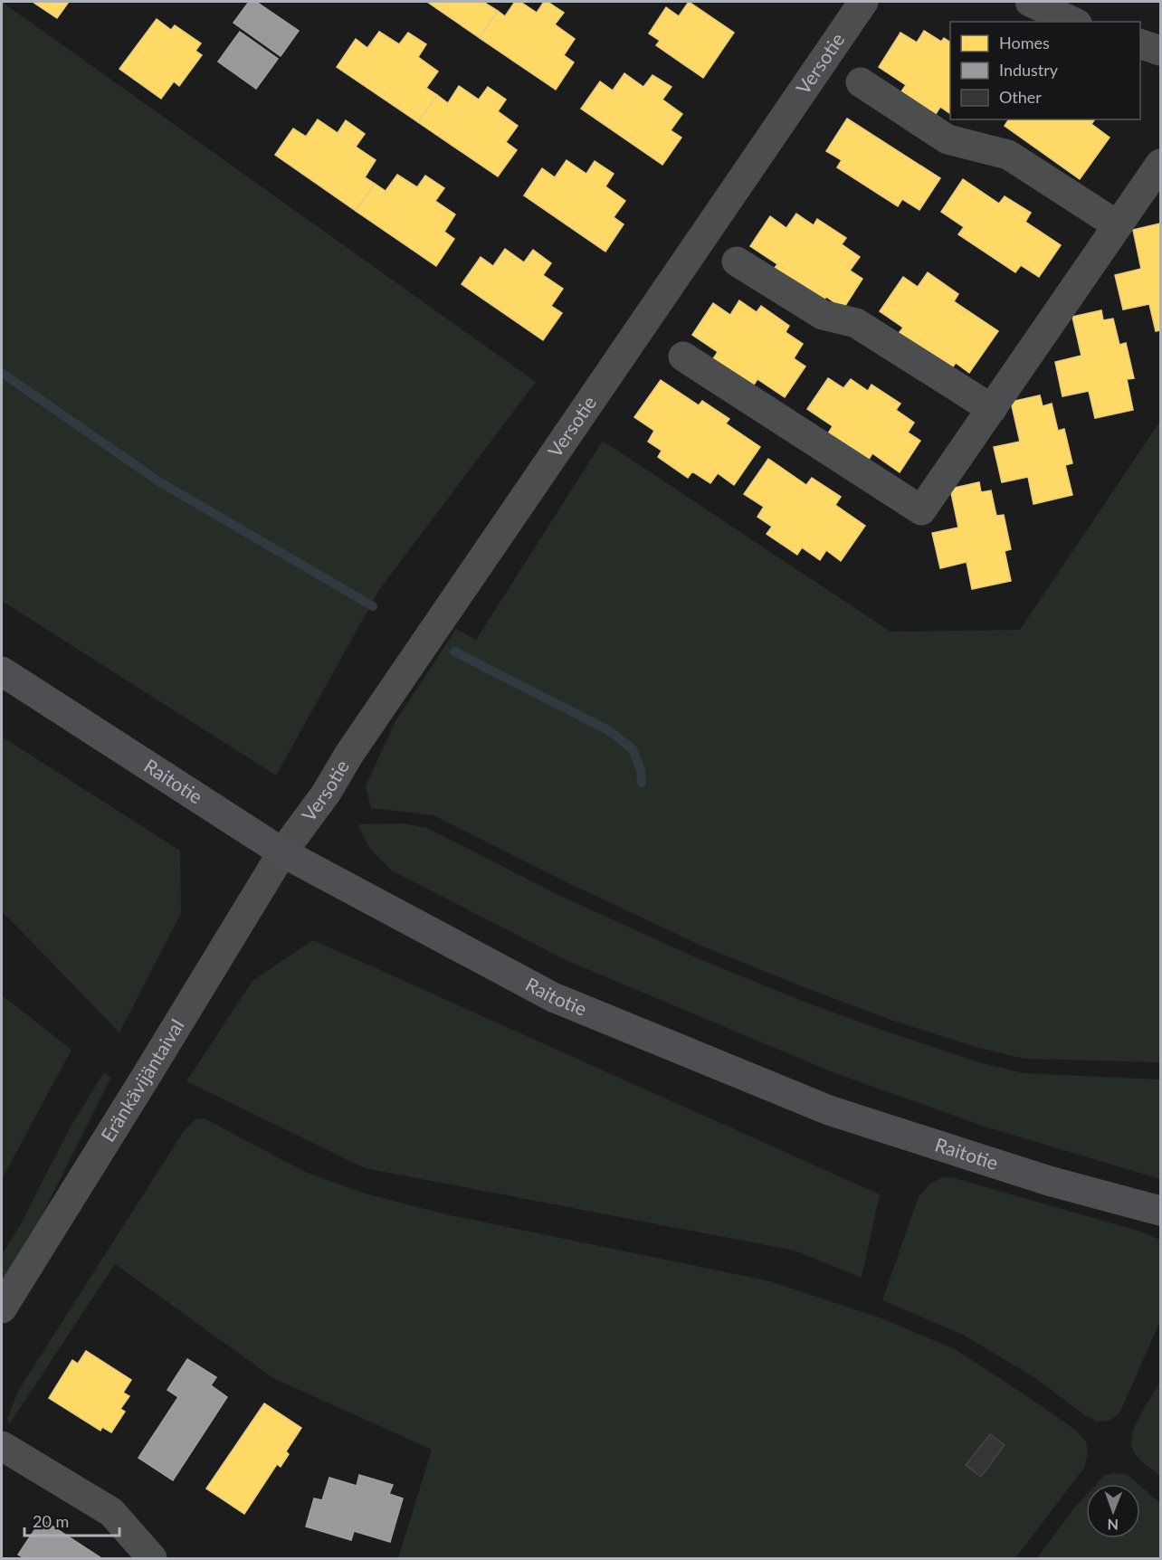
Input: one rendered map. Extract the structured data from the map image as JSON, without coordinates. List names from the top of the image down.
{
  "streets": {
    "main road": ["Raitotie"],
    "street": ["Versotie", "Eränkävijäntaival"]
  },
  "crossings": [
    ["Versotie", "Raitotie"],
    ["Versotie", "Eränkävijäntaival"],
    ["Raitotie", "Eränkävijäntaival"]
  ],
  "legend": ["Homes", "Industry", "Other"],
  "scale_bar": "20 m",
  "north": "bottom"
}
